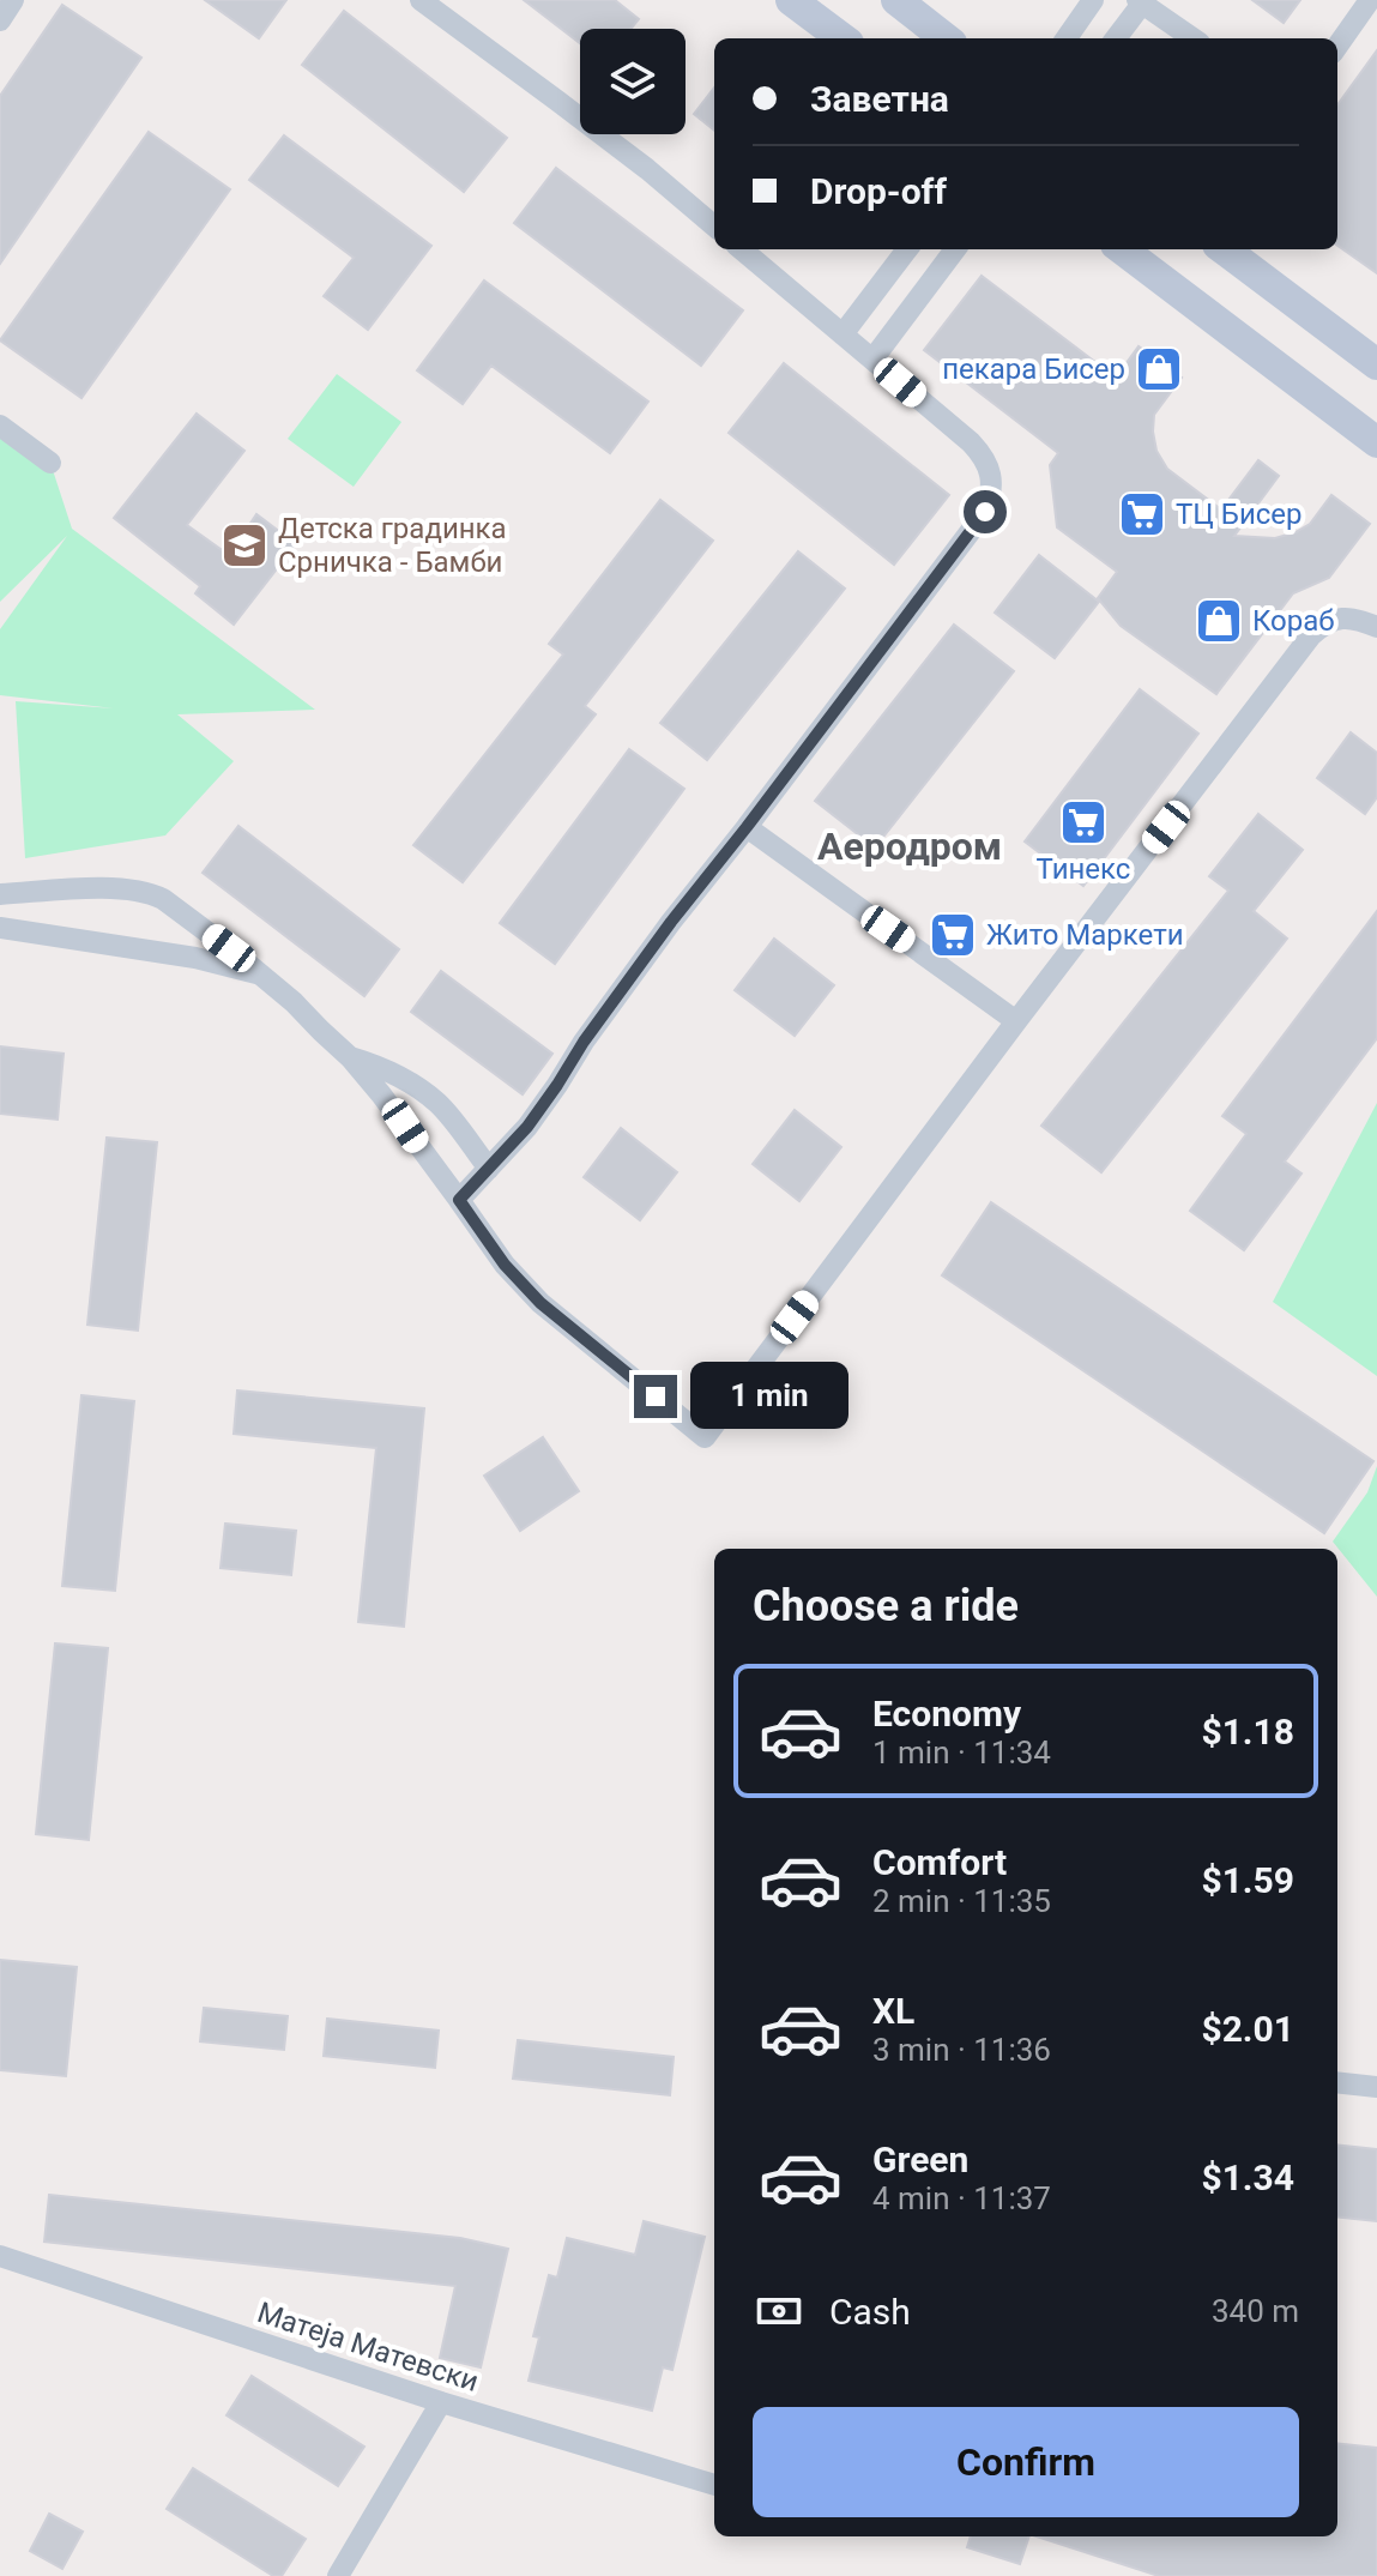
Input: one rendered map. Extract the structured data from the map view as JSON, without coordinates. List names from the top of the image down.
{
  "streets": {
    "street": ["Матеја Матевски"]
  },
  "districts": ["Аеродром"],
  "places": {
    "shop": ["пекара Бисер", "Кораб"],
    "supermarket": ["ТЦ Бисер", "Тинекс", "Жито Маркети"],
    "school or university": ["Детска градинка Срничка - Бамби"]
  },
  "page": {
    "banner": ["Заветна", "Drop-off"],
    "bubble": "1 min",
    "heading": "Choose a ride",
    "list": [
      {
        "name": "Economy",
        "note": "1 min · 11:34",
        "value": "$1.18"
      },
      {
        "name": "Comfort",
        "note": "2 min · 11:35",
        "value": "$1.59"
      },
      {
        "name": "XL",
        "note": "3 min · 11:36",
        "value": "$2.01"
      },
      {
        "name": "Green",
        "note": "4 min · 11:37",
        "value": "$1.34"
      }
    ],
    "pay": ["Cash", "340 m"],
    "buttons": "Confirm"
  }
}
